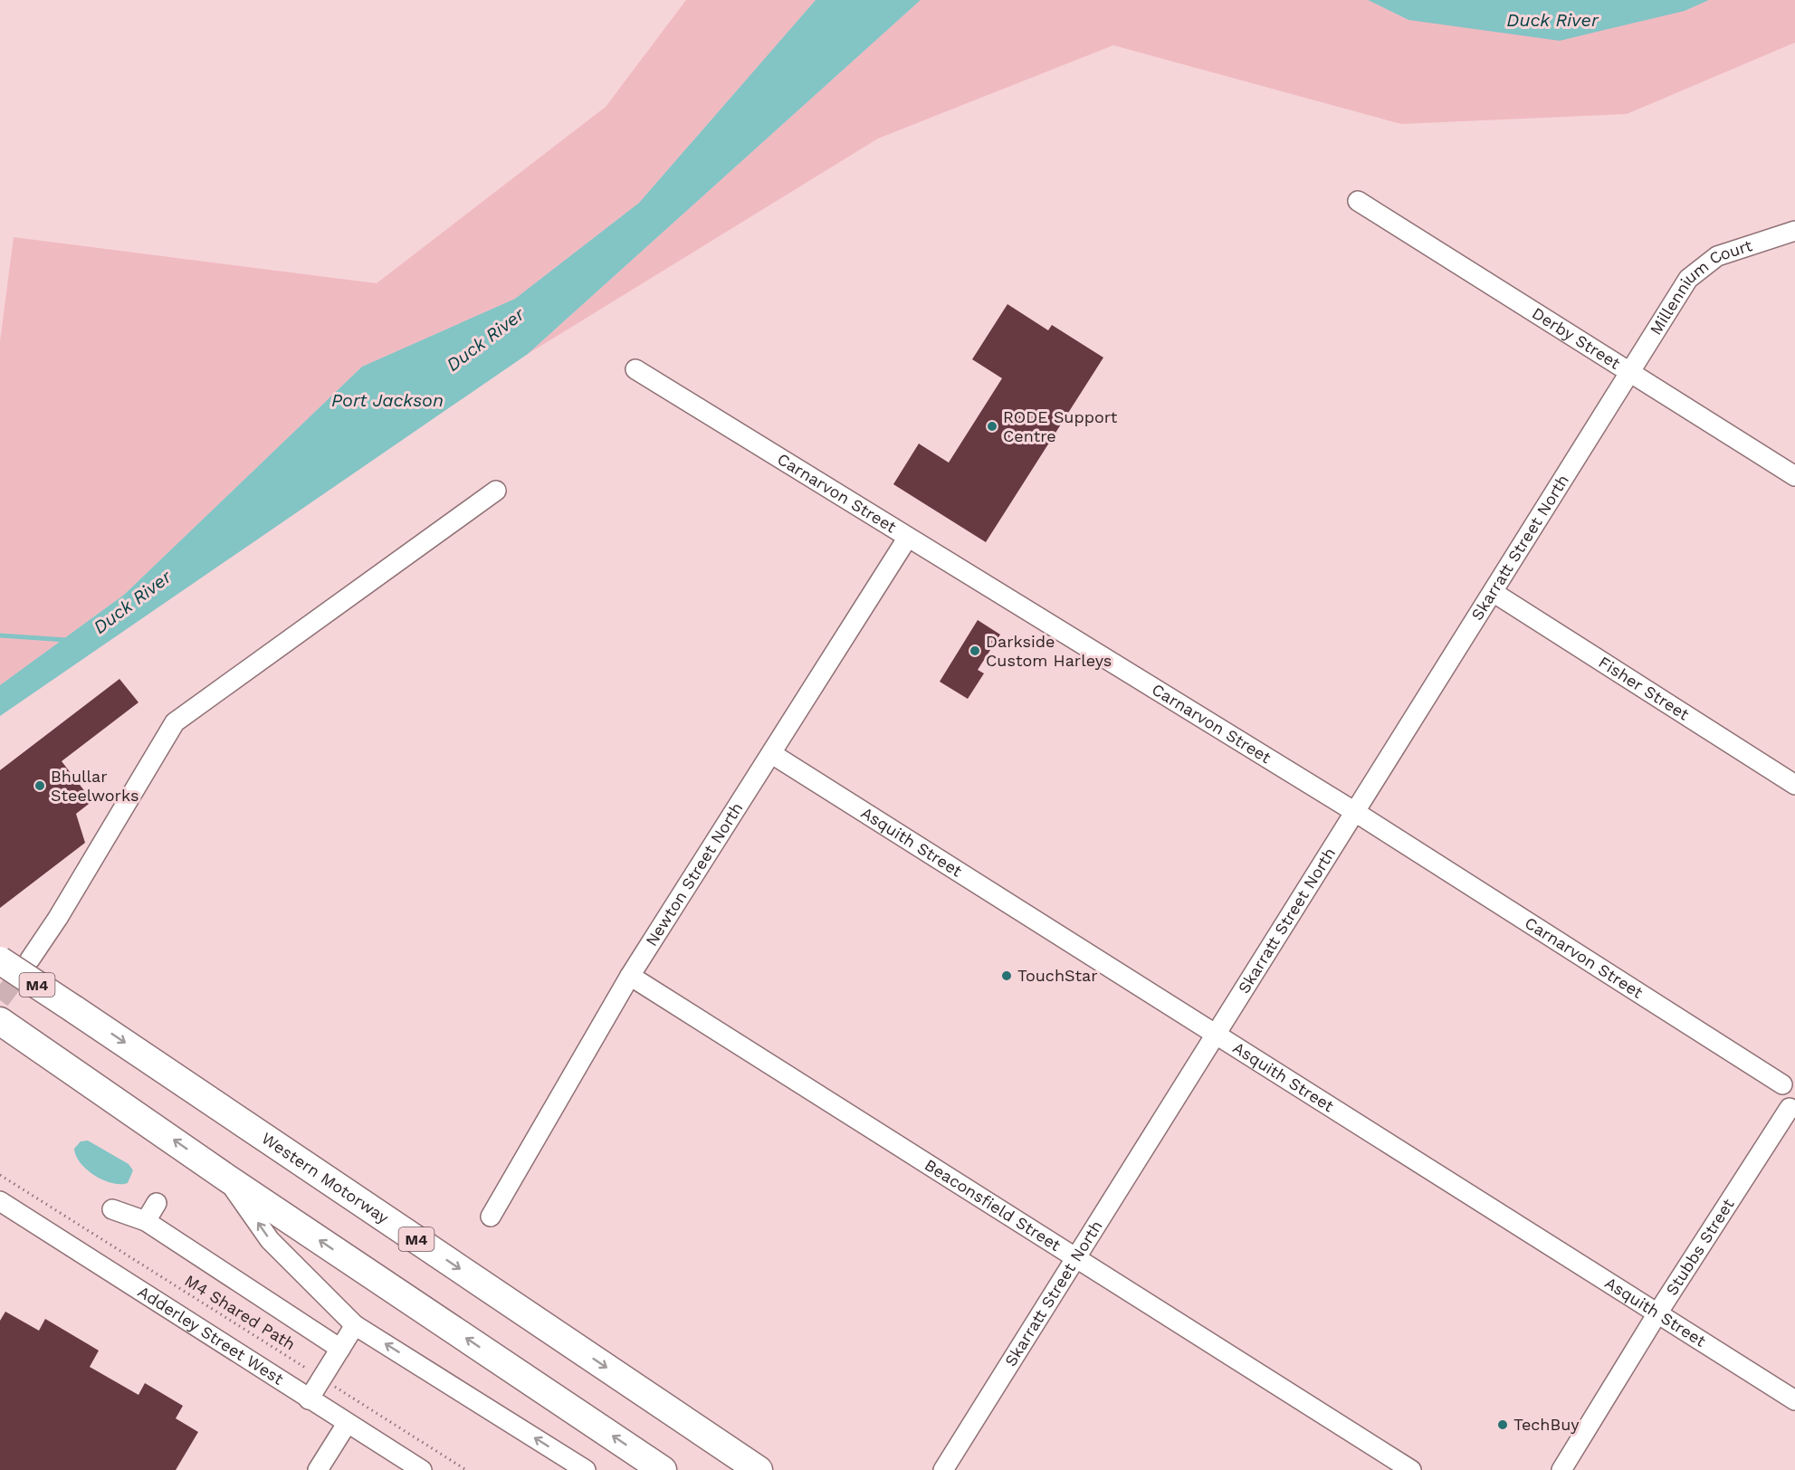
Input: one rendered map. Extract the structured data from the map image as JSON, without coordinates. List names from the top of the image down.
{
  "streets": {
    "highway": ["M4", "Western Motorway"],
    "street": [
      "Millennium Court",
      "Derby Street",
      "Carnarvon Street",
      "Skarratt Street North",
      "Fisher Street",
      "Asquith Street",
      "Newton Street North",
      "Beaconsfield Street",
      "Stubbs Street",
      "Adderley Street West"
    ],
    "path": ["M4 Shared Path"]
  },
  "crossings": [
    ["Millennium Court", "Derby Street"],
    ["Millennium Court", "Skarratt Street North"],
    ["Derby Street", "Skarratt Street North"],
    ["Carnarvon Street", "Skarratt Street North"],
    ["Carnarvon Street", "Newton Street North"],
    ["Skarratt Street North", "Fisher Street"],
    ["Skarratt Street North", "Asquith Street"],
    ["Skarratt Street North", "Beaconsfield Street"],
    ["Asquith Street", "Newton Street North"],
    ["Asquith Street", "Stubbs Street"],
    ["Newton Street North", "Beaconsfield Street"]
  ],
  "water": ["Duck River", "Port Jackson"],
  "places": [
    "RODE Support Centre",
    "Darkside Custom Harleys",
    "Bhullar Steelworks",
    "TouchStar",
    "TechBuy"
  ]
}
